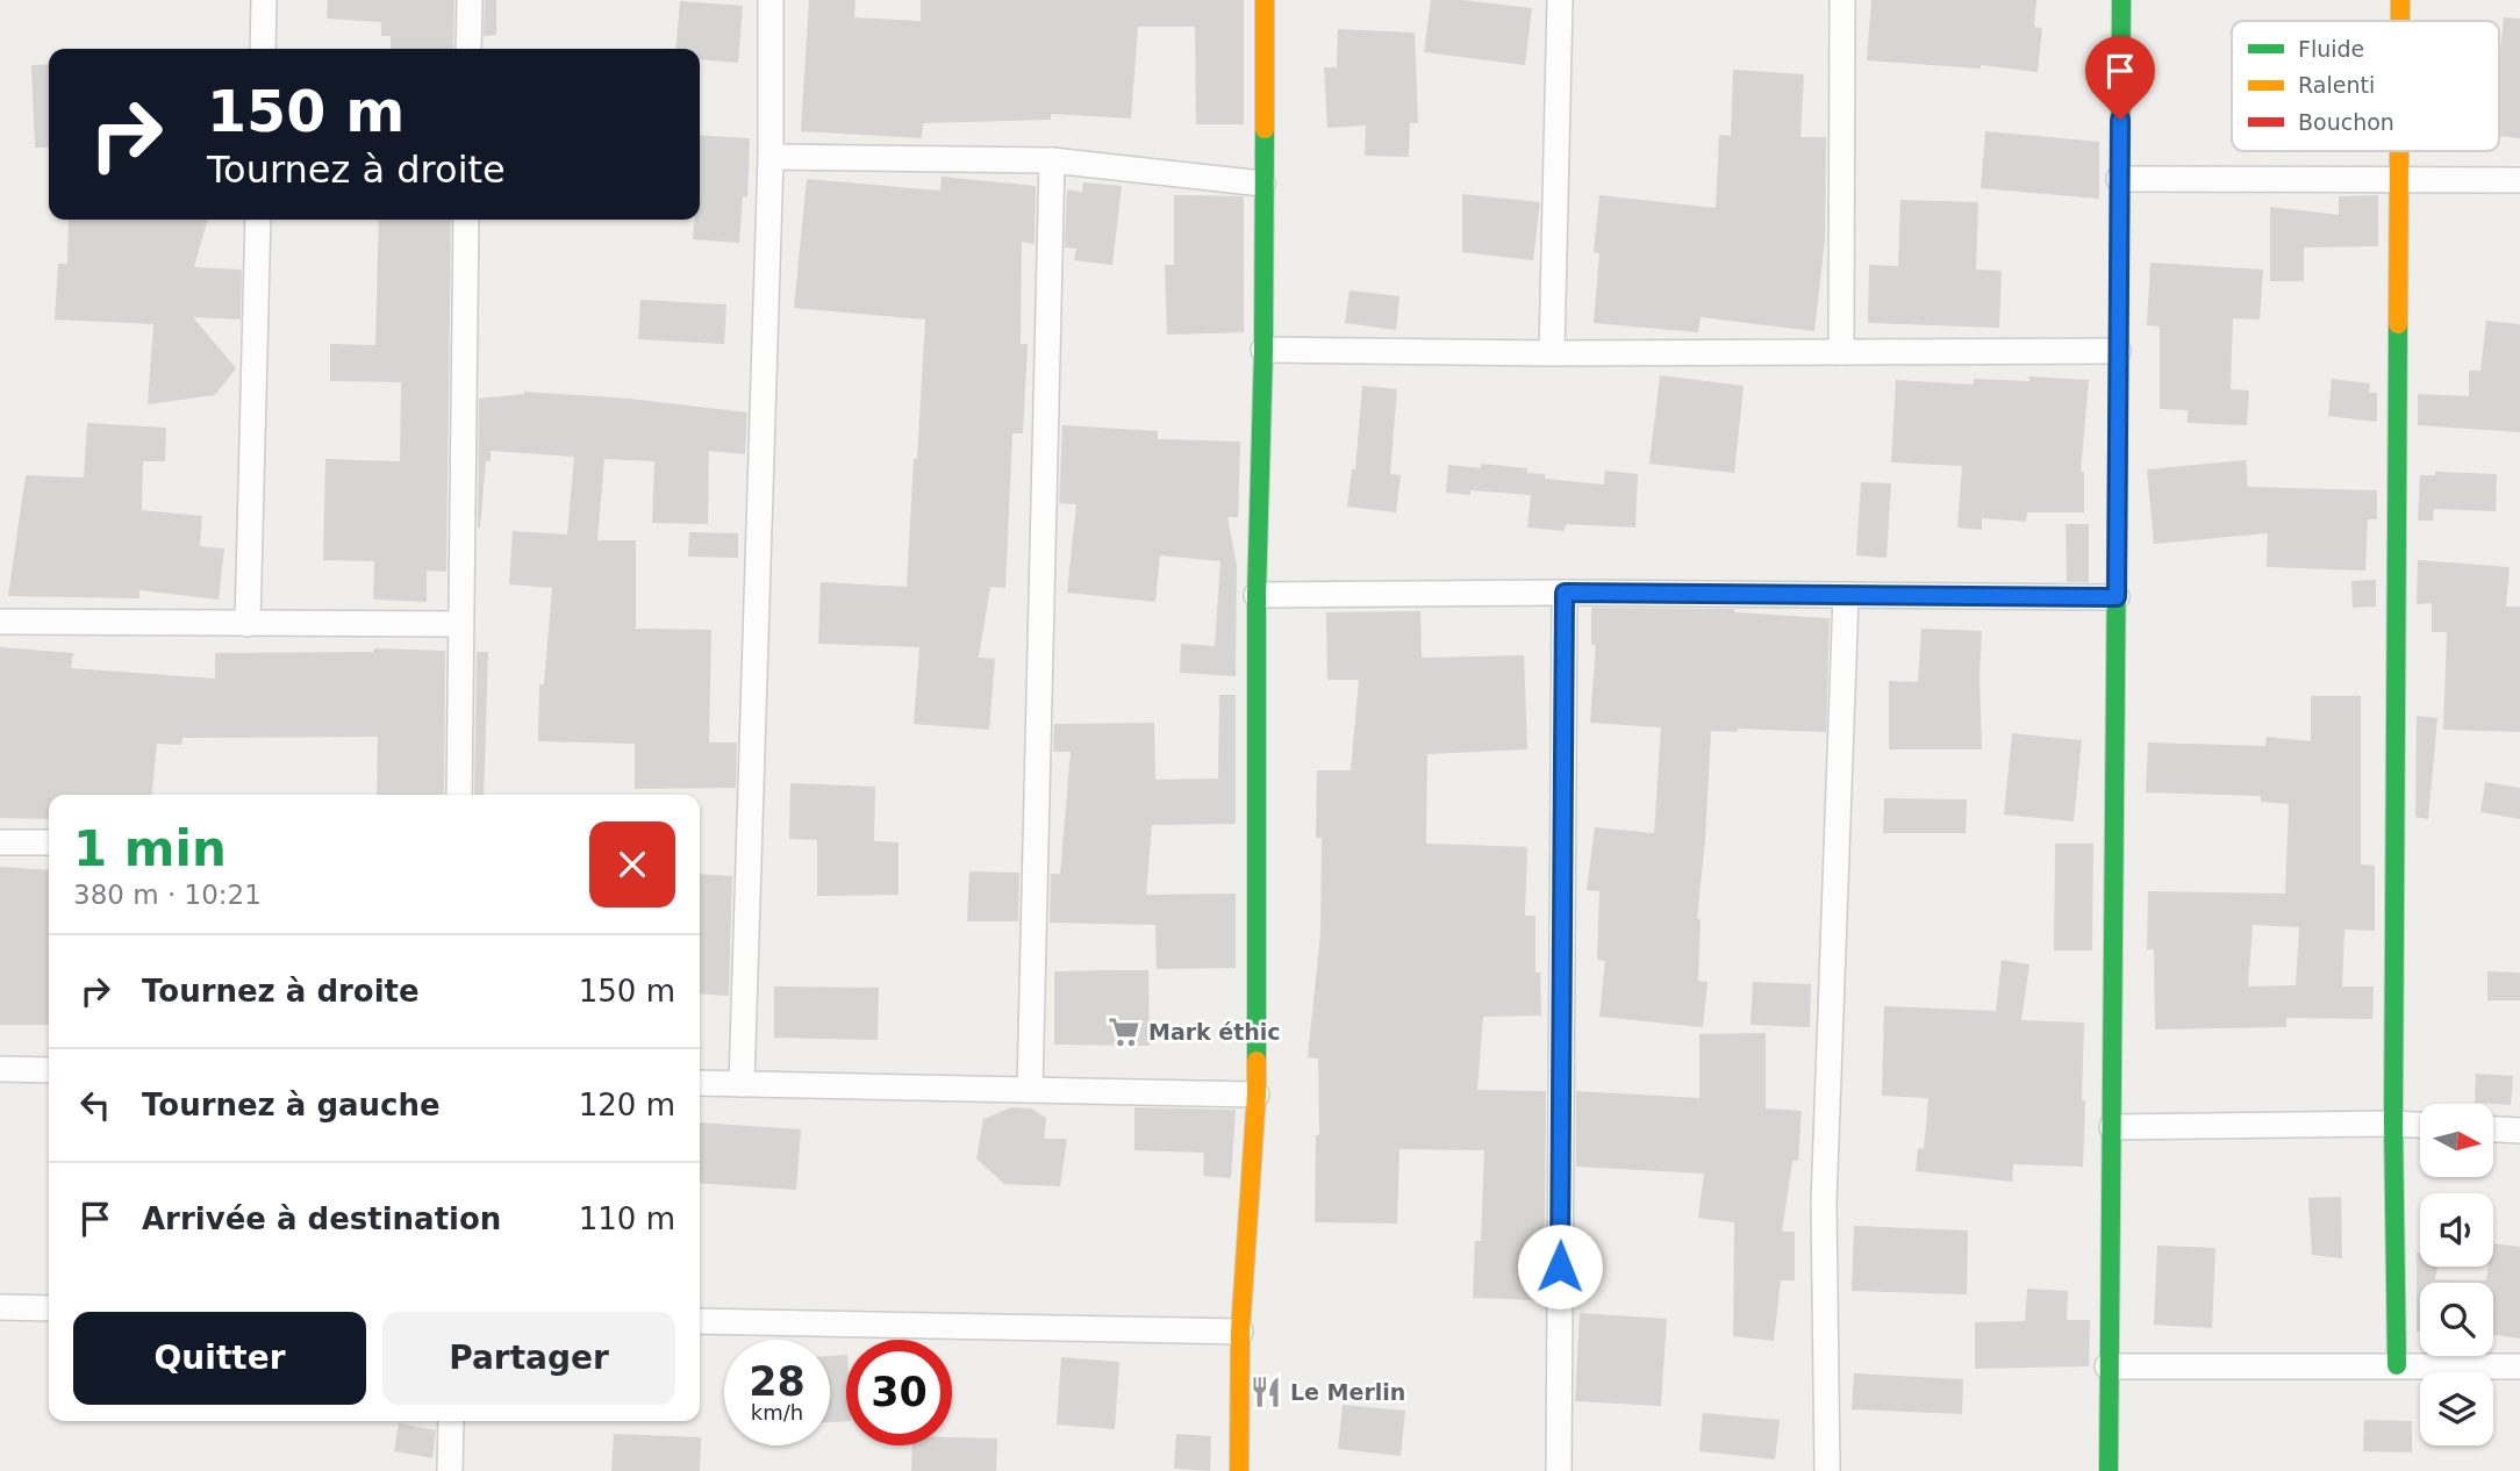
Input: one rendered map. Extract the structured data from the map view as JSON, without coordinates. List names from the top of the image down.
{
  "places": {
    "supermarket": ["Mark éthic"],
    "restaurant": ["Le Merlin"]
  },
  "legend": ["Fluide", "Ralenti", "Bouchon"],
  "north": "right",
  "page": {
    "turn": ["150 m", "Tournez à droite"],
    "heading": ["1 min", "380 m · 10:21"],
    "list": [
      {
        "name": "Tournez à droite",
        "value": "150 m"
      },
      {
        "name": "Tournez à gauche",
        "value": "120 m"
      },
      {
        "name": "Arrivée à destination",
        "value": "110 m"
      }
    ],
    "buttons": ["Quitter", "Partager"],
    "speed": "28 km/h",
    "limit": "30"
  }
}
